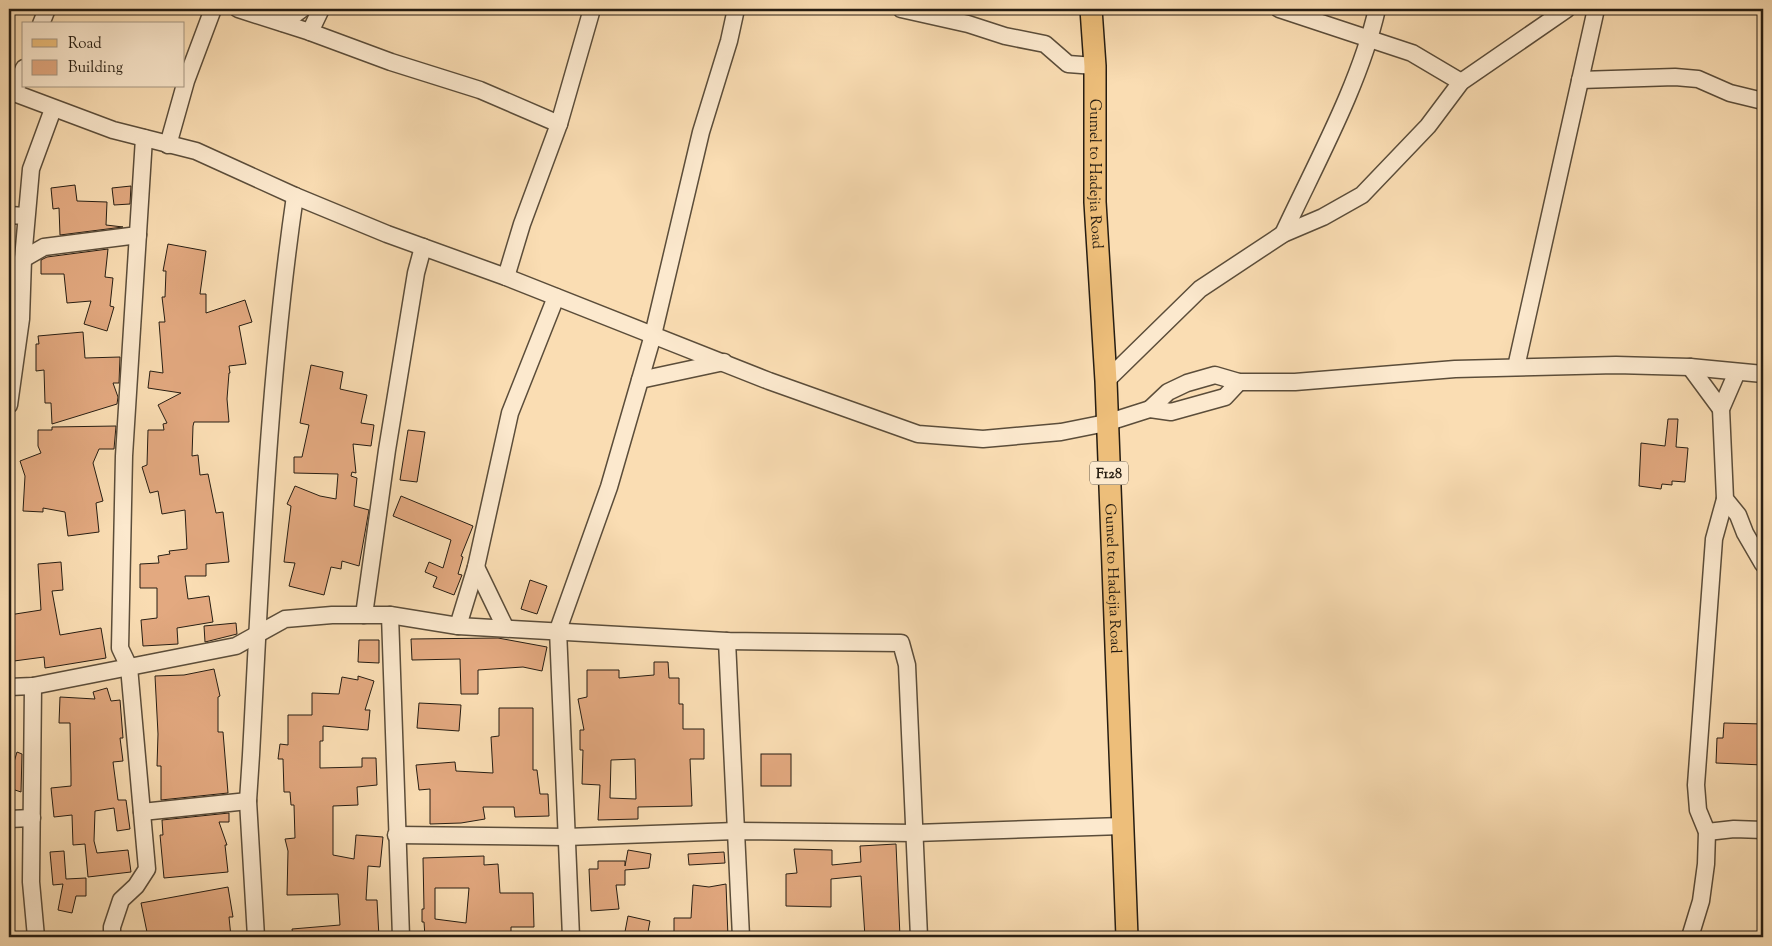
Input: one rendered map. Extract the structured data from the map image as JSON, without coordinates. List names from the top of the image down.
{
  "streets": {
    "main road": ["Gumel to Hadejia Road", "F128"]
  },
  "legend": ["Road", "Building"]
}
